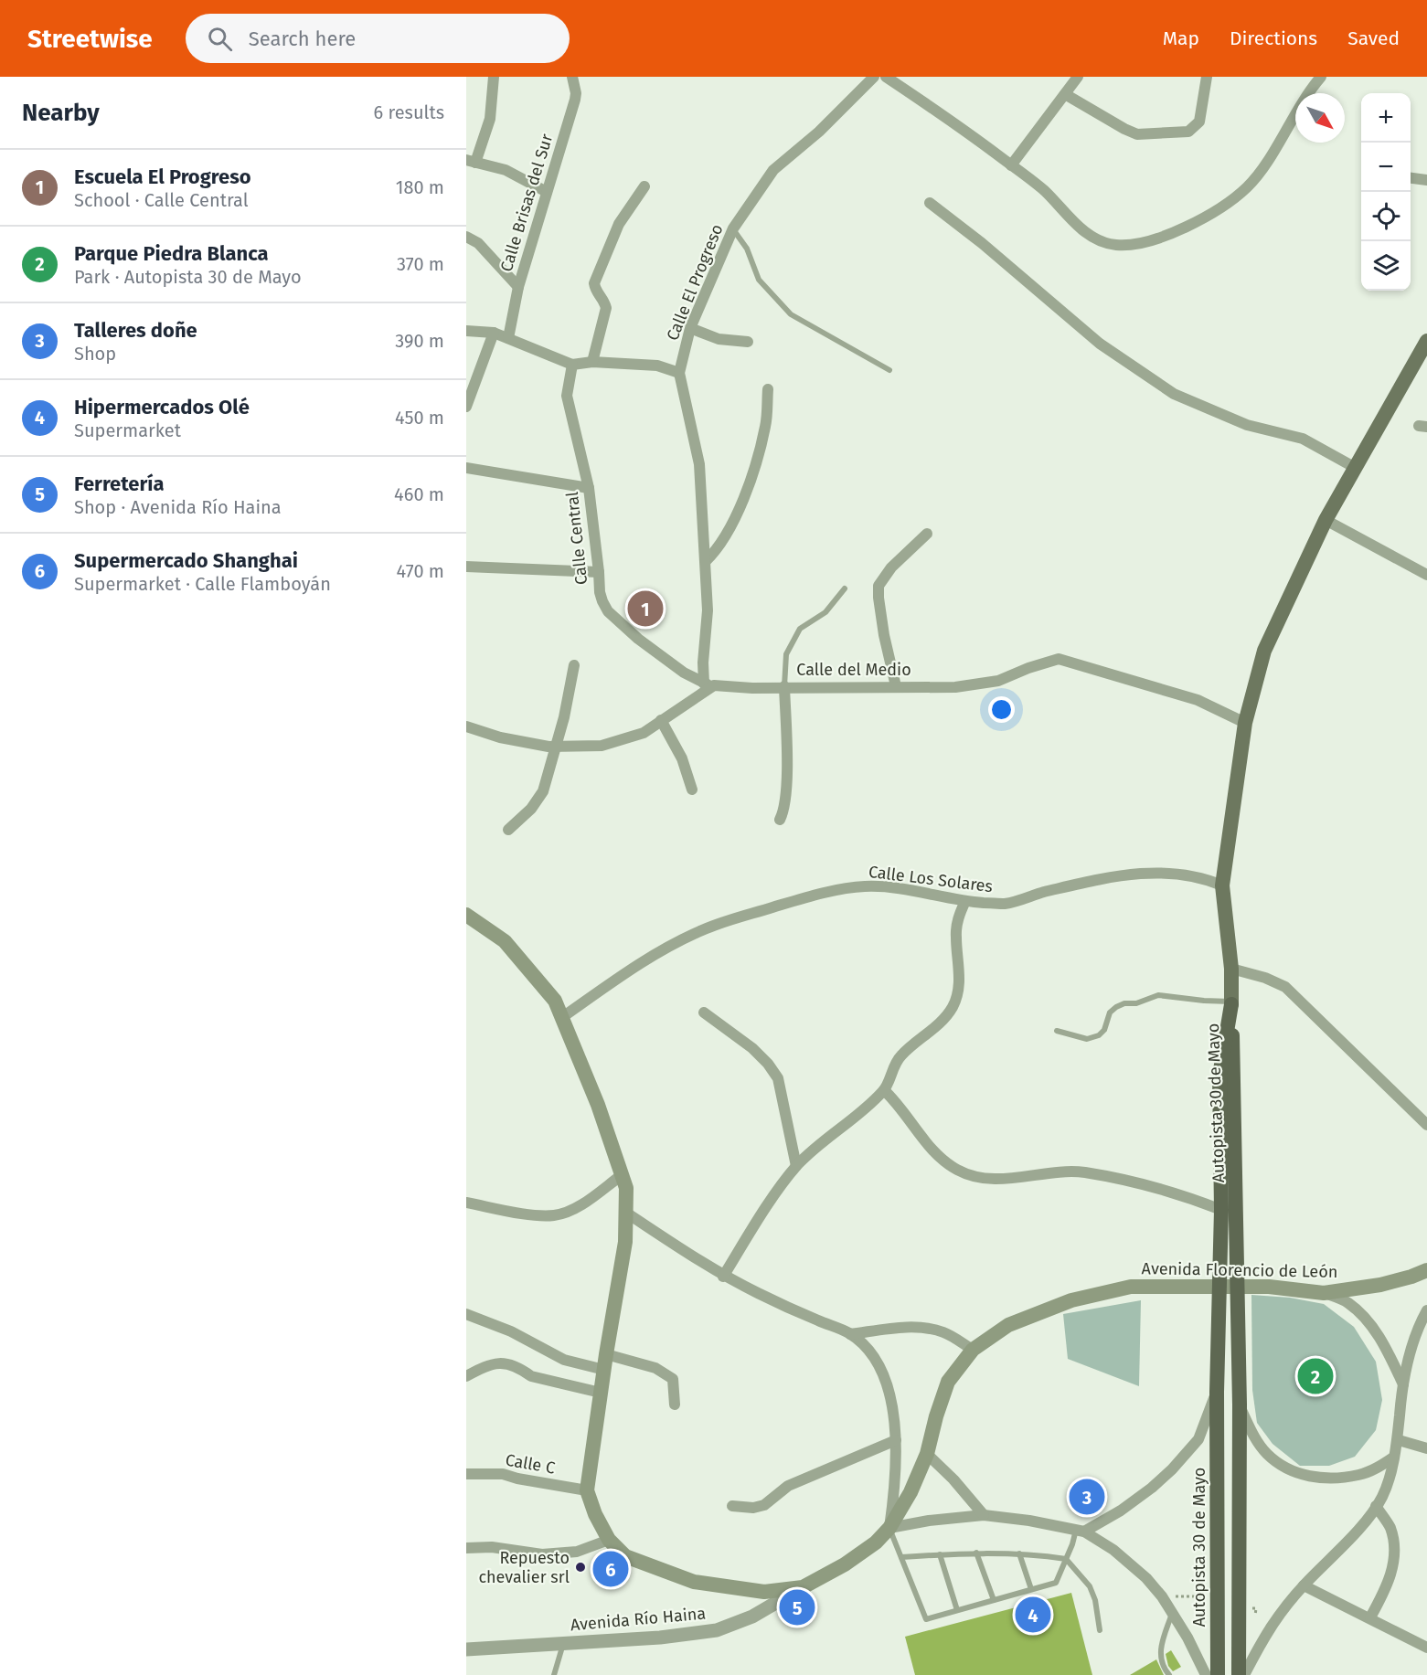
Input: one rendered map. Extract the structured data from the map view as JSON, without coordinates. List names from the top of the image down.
{
  "streets": {
    "highway": ["Autopista 30 de Mayo"],
    "main road": ["Avenida Florencio de León"],
    "street": [
      "Calle Brisas del Sur",
      "Calle El Progreso",
      "Calle Central",
      "Calle del Medio",
      "Calle Los Solares",
      "Calle C",
      "Avenida Río Haina"
    ]
  },
  "crossings": [
    ["Calle El Progreso", "Calle Central"],
    ["Calle El Progreso", "Calle del Medio"],
    ["Calle Central", "Calle del Medio"],
    ["Avenida Florencio de León", "Avenida Río Haina"]
  ],
  "places": ["Repuesto chevalier srl"],
  "north": "bottom right",
  "page": {
    "header": "Streetwise",
    "search": "Search here",
    "nav": ["Map", "Directions", "Saved"],
    "heading": ["Nearby", "6 results"],
    "map_buttons": ["+", "−"],
    "list": [
      {
        "mark": "1",
        "name": "Escuela El Progreso",
        "note": "School · Calle Central",
        "value": "180 m"
      },
      {
        "mark": "2",
        "name": "Parque Piedra Blanca",
        "note": "Park · Autopista 30 de Mayo",
        "value": "370 m"
      },
      {
        "mark": "3",
        "name": "Talleres doñe",
        "note": "Shop",
        "value": "390 m"
      },
      {
        "mark": "4",
        "name": "Hipermercados Olé",
        "note": "Supermarket",
        "value": "450 m"
      },
      {
        "mark": "5",
        "name": "Ferretería",
        "note": "Shop · Avenida Río Haina",
        "value": "460 m"
      },
      {
        "mark": "6",
        "name": "Supermercado Shanghai",
        "note": "Supermarket · Calle Flamboyán",
        "value": "470 m"
      }
    ],
    "pins": [
      "1",
      "2",
      "3",
      "6",
      "5",
      "4"
    ]
  }
}
